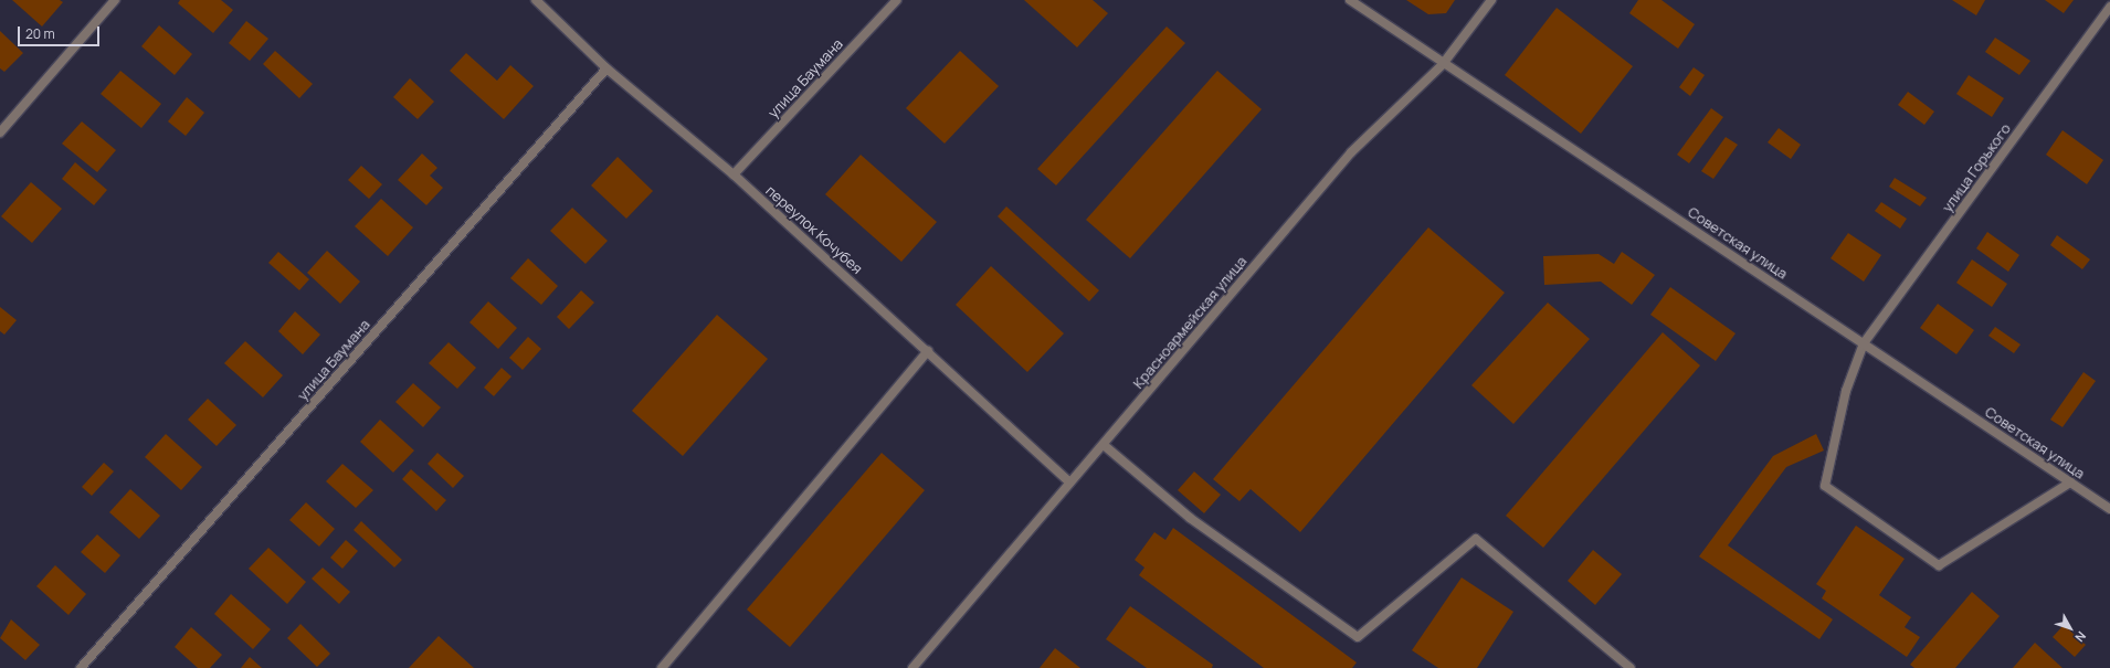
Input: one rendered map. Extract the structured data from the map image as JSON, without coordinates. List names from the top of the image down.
{
  "streets": {
    "street": [
      "улица Баумана",
      "улица Горького",
      "переулок Кочубея",
      "Советская улица",
      "Красноармейская улица"
    ]
  },
  "crossings": [
    ["улица Баумана", "переулок Кочубея"],
    ["улица Горького", "Советская улица"],
    ["переулок Кочубея", "Красноармейская улица"],
    ["Советская улица", "Красноармейская улица"]
  ],
  "scale_bar": "20 m",
  "north": "bottom right"
}
